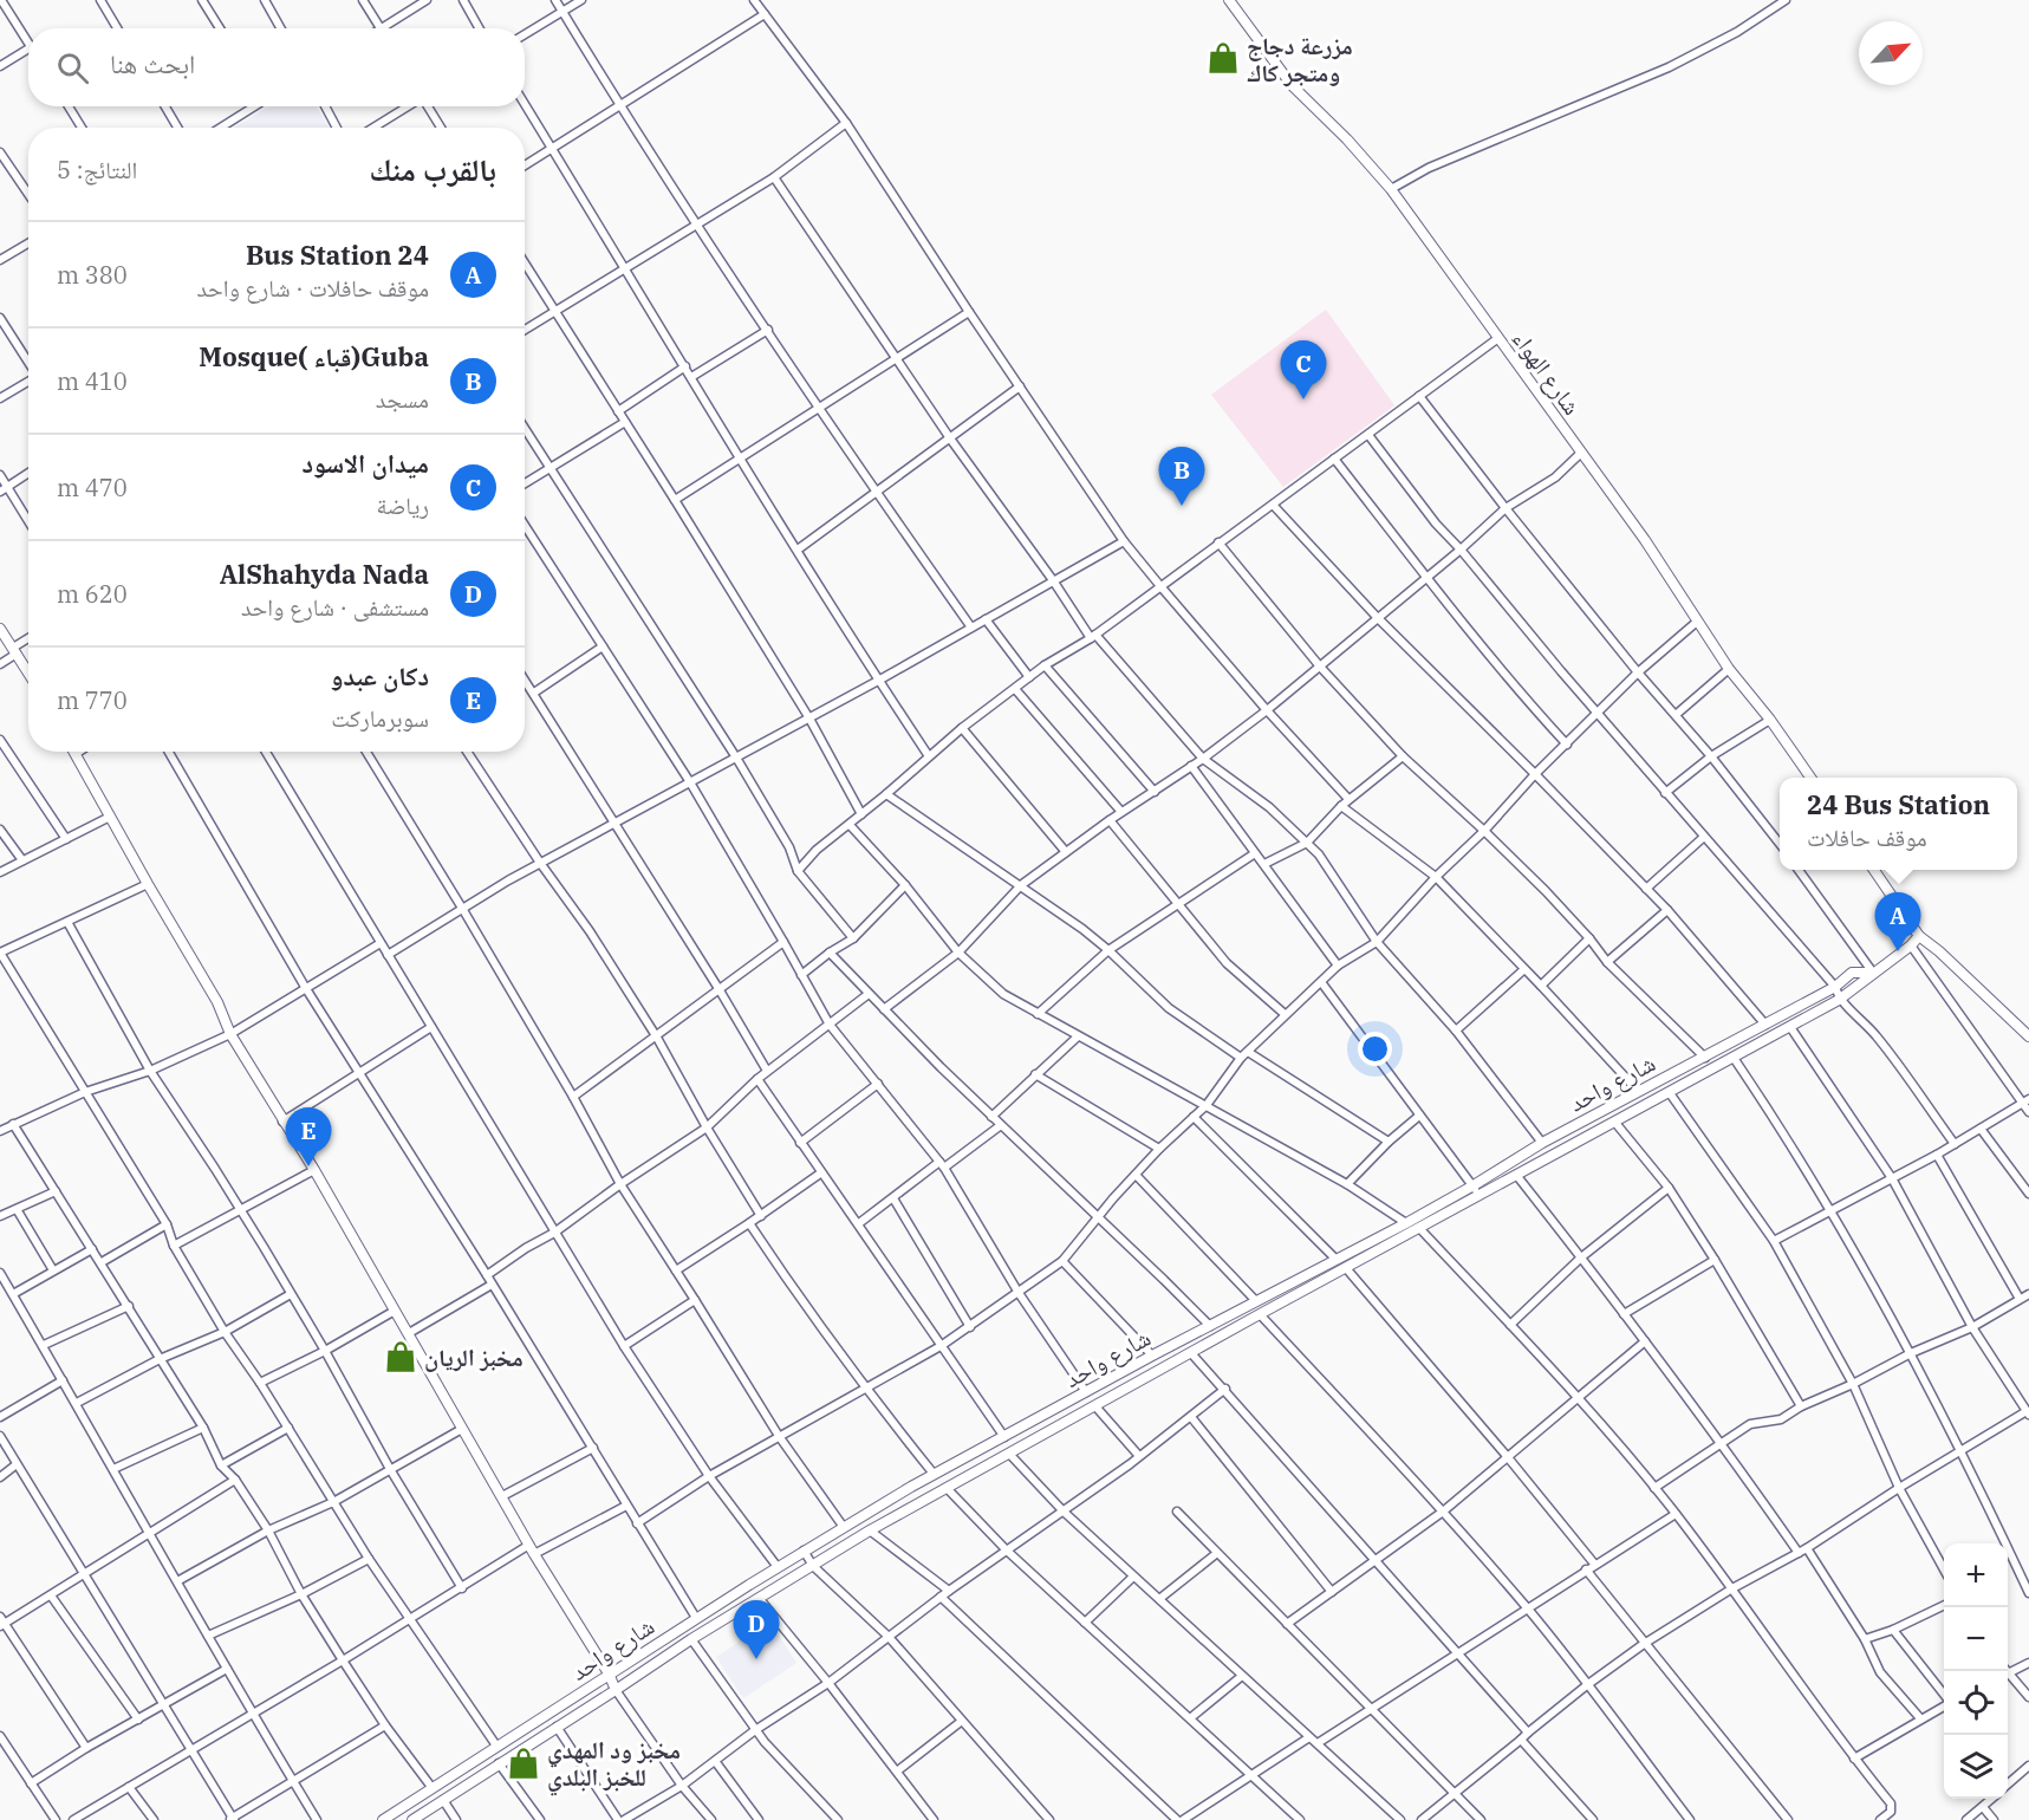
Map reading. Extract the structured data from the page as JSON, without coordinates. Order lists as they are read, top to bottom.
{
  "streets": {
    "street": ["شارع الهواء", "شارع واحد"]
  },
  "places": {
    "shop": ["مزرعة دجاج ومتجر كاك", "مخبز الريان", "مخبز ود المهدي للخبز البلدي"]
  },
  "north": "top right",
  "page": {
    "search": "ابحث هنا",
    "heading": ["بالقرب منك", "النتائج: 5"],
    "list": [
      {
        "mark": "A",
        "name": "24 Bus Station",
        "note": "موقف حافلات · شارع واحد",
        "value": "380 m"
      },
      {
        "mark": "B",
        "name": "Guba(قباء )Mosque",
        "note": "مسجد",
        "value": "410 m"
      },
      {
        "mark": "C",
        "name": "ميدان الاسود",
        "note": "رياضة",
        "value": "470 m"
      },
      {
        "mark": "D",
        "name": "AlShahyda Nada",
        "note": "مستشفى · شارع واحد",
        "value": "620 m"
      },
      {
        "mark": "E",
        "name": "دكان عبدو",
        "note": "سوبرماركت",
        "value": "770 m"
      }
    ],
    "pins": [
      "C",
      "B",
      "A",
      "E",
      "D"
    ],
    "popup": ["24 Bus Station", "موقف حافلات"],
    "map_buttons": ["+", "−"]
  }
}
